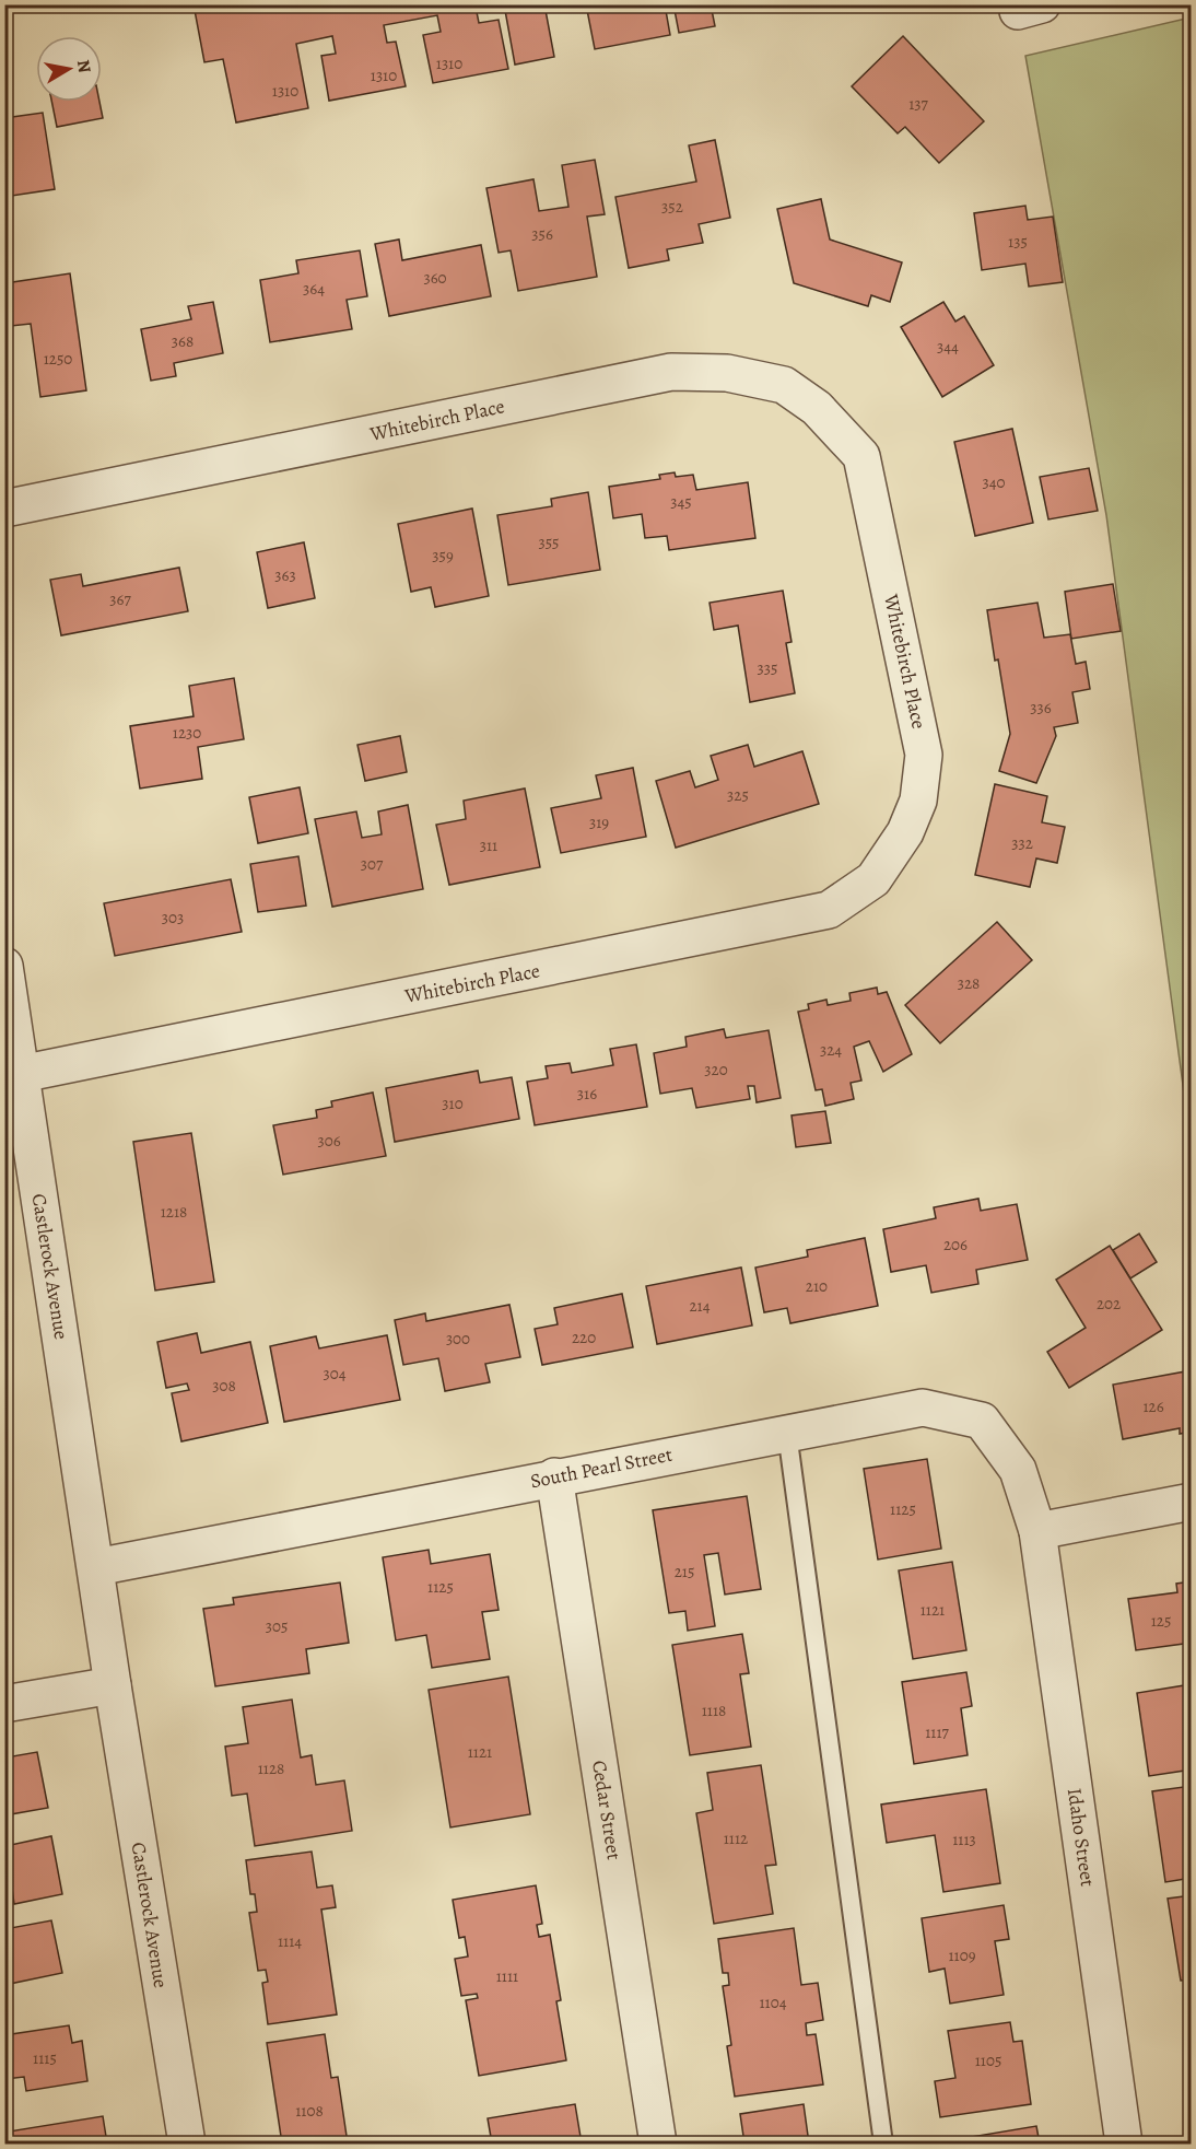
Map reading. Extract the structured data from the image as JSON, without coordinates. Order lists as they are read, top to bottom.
{
  "streets": {
    "street": [
      "Whitebirch Place",
      "Castlerock Avenue",
      "South Pearl Street",
      "Cedar Street",
      "Idaho Street"
    ]
  },
  "crossings": [
    ["Whitebirch Place", "Castlerock Avenue"],
    ["Castlerock Avenue", "South Pearl Street"],
    ["South Pearl Street", "Cedar Street"],
    ["South Pearl Street", "Idaho Street"]
  ],
  "house_numbers": [
    "1310",
    "1310",
    "1310",
    "137",
    "352",
    "356",
    "135",
    "360",
    "364",
    "368",
    "344",
    "1250",
    "340",
    "345",
    "355",
    "359",
    "363",
    "367",
    "335",
    "336",
    "1230",
    "325",
    "319",
    "332",
    "311",
    "307",
    "303",
    "328",
    "324",
    "320",
    "316",
    "310",
    "306",
    "1218",
    "206",
    "210",
    "202",
    "214",
    "220",
    "300",
    "304",
    "308",
    "126",
    "1125",
    "215",
    "1125",
    "1121",
    "125",
    "305",
    "1118",
    "1117",
    "1121",
    "1128",
    "1112",
    "1113",
    "1114",
    "1109",
    "1111",
    "1104",
    "1115",
    "1105",
    "1108"
  ],
  "north": "right"
}
